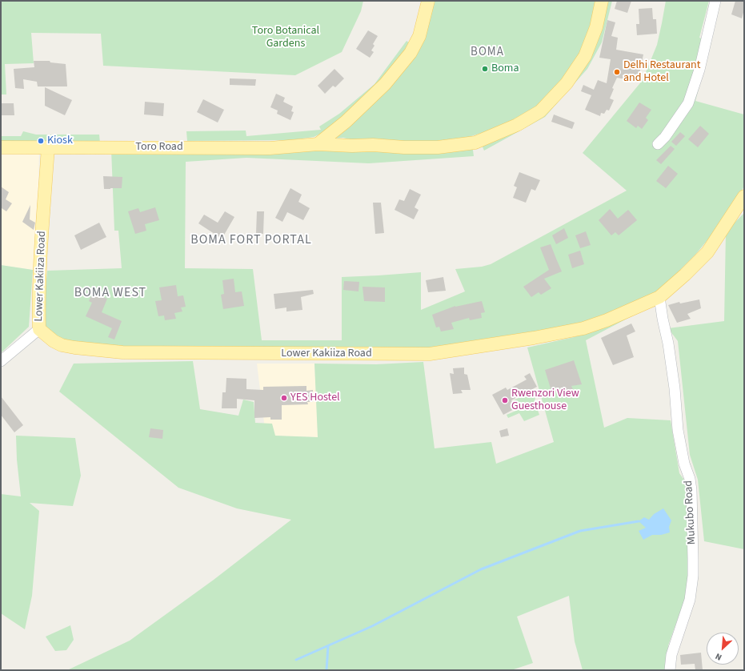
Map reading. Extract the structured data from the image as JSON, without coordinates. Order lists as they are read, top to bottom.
{
  "streets": {
    "main road": ["Toro Road", "Lower Kakiiza Road"],
    "street": ["Mukubo Road"]
  },
  "crossings": [
    ["Toro Road", "Lower Kakiiza Road"],
    ["Lower Kakiiza Road", "Mukubo Road"]
  ],
  "districts": ["BOMA", "BOMA FORT PORTAL", "BOMA WEST"],
  "parks": ["Toro Botanical Gardens"],
  "places": [
    "Boma",
    "Delhi Restaurant and Hotel",
    "Kiosk",
    "YES Hostel",
    "Rwenzori View Guesthouse"
  ],
  "north": "bottom left"
}
